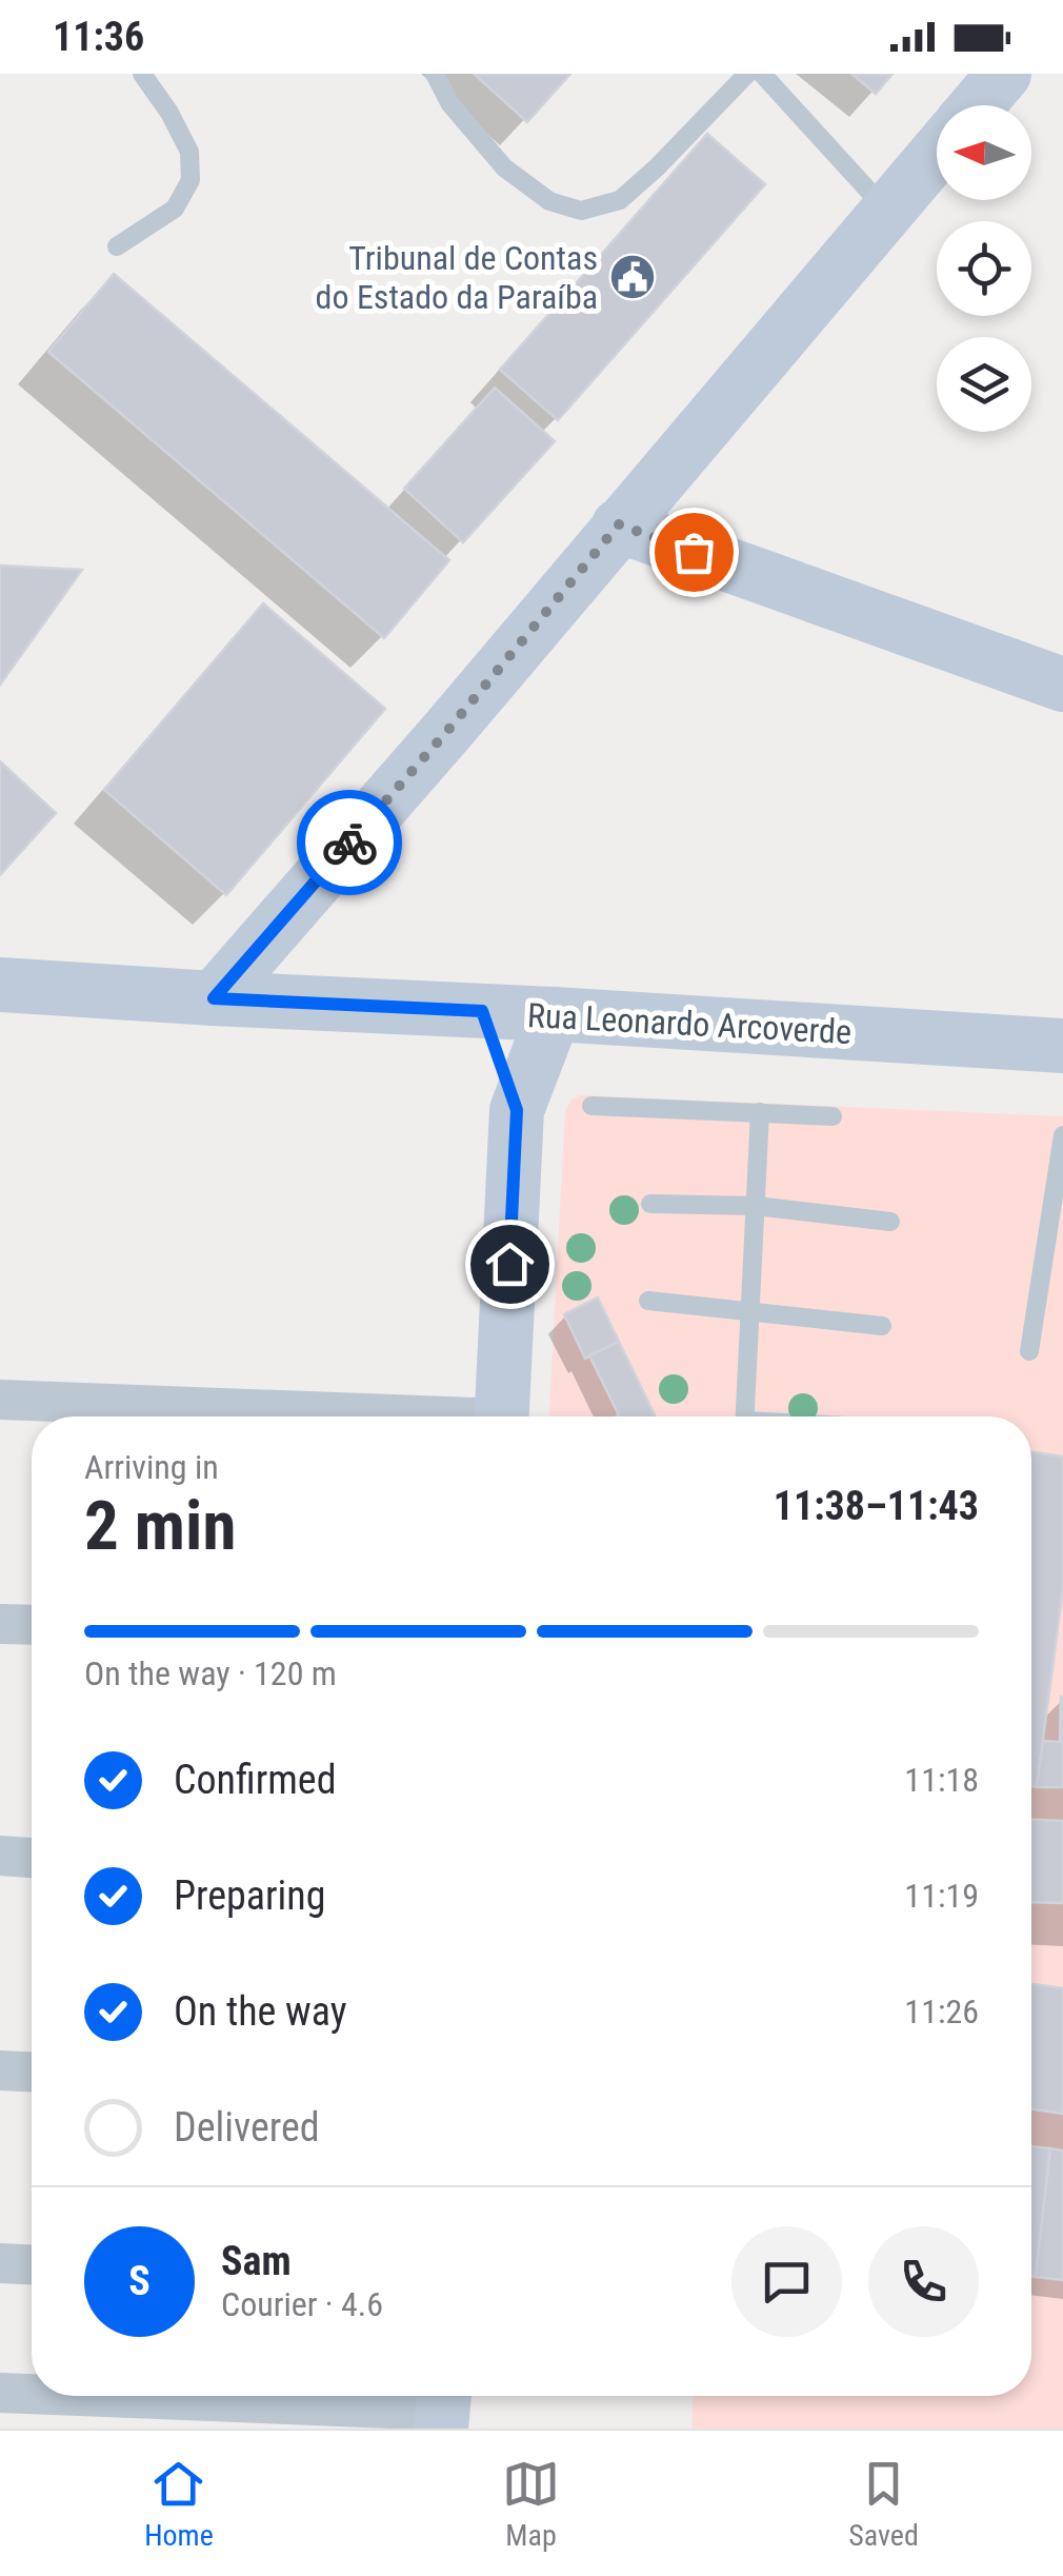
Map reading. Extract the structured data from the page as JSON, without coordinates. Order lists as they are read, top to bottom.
{
  "streets": {
    "street": ["Rua Leonardo Arcoverde"]
  },
  "places": {
    "public building": ["Tribunal de Contas do Estado da Paraíba"]
  },
  "north": "left",
  "page": {
    "status": "11:36",
    "heading": ["2 min", "Arriving in", "11:38–11:43"],
    "panel": ["Sam", "Courier · 4.6"],
    "bar": "On the way · 120 m",
    "list": [
      ["Confirmed", "11:18"],
      ["Preparing", "11:19"],
      ["On the way", "11:26"],
      "Delivered"
    ],
    "round": "S",
    "tabs": ["Home", "Map", "Saved"]
  }
}
